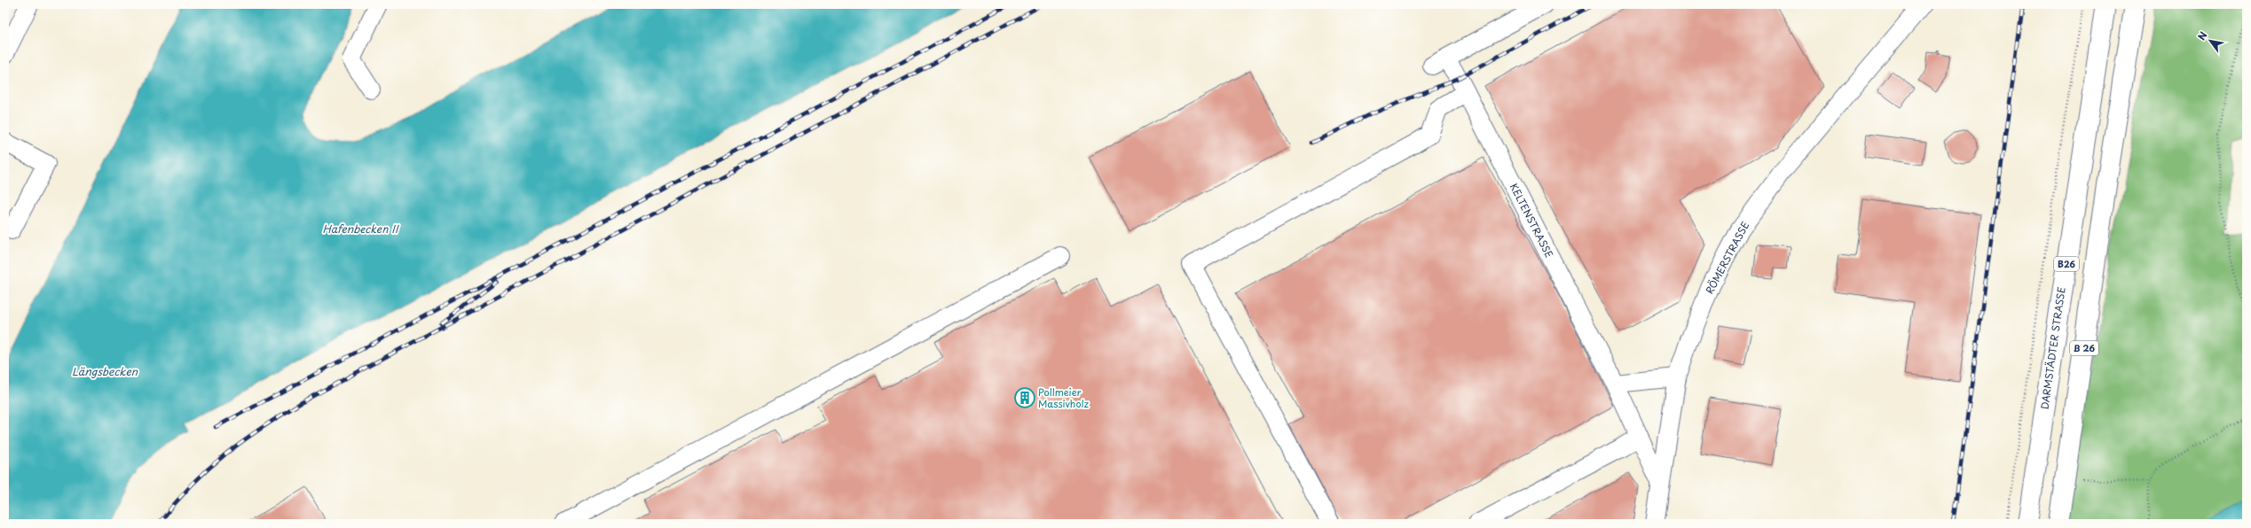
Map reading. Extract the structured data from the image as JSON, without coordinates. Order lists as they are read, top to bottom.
{
  "streets": {
    "main road": ["B26", "DARMSTÄDTER STRASSE", "B 26"],
    "street": ["KELTENSTRASSE", "RÖMERSTRASSE"]
  },
  "crossings": [
    ["KELTENSTRASSE", "RÖMERSTRASSE"]
  ],
  "water": ["Hafenbecken II", "Längsbecken"],
  "places": {
    "building": ["Pollmeier Massivholz"]
  },
  "north": "top left"
}
